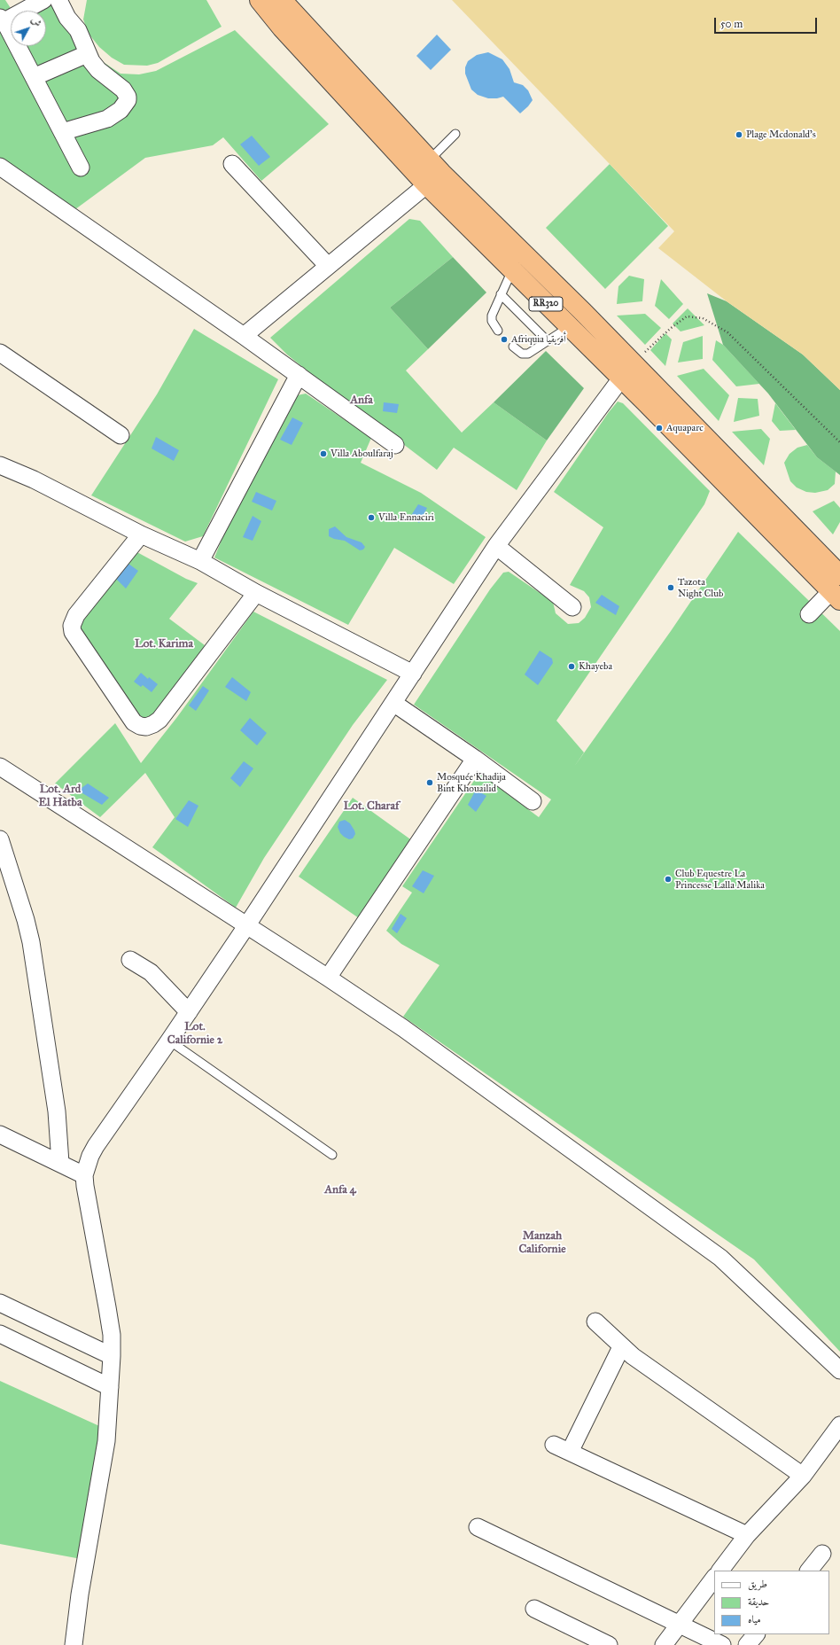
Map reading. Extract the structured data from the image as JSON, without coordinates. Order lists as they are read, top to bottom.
{
  "streets": {
    "highway": ["RR320"]
  },
  "districts": [
    "Anfa",
    "Lot. Karima",
    "Lot. Ard El Hatba",
    "Lot. Charaf",
    "Lot. Californie 2",
    "Anfa 4",
    "Manzah Californie"
  ],
  "places": [
    "Plage Mcdonald's",
    "Afriquia أفريقيا",
    "Aquaparc",
    "Villa Aboulfaraj",
    "Villa Ennaciri",
    "Tazota Night Club",
    "Khayeba",
    "Mosquée Khadija Bint Khouailid",
    "Club Equestre La Princesse Lalla Malika"
  ],
  "legend": ["طريق", "حديقة", "مياه"],
  "scale_bar": "50 m",
  "north": "top right"
}
